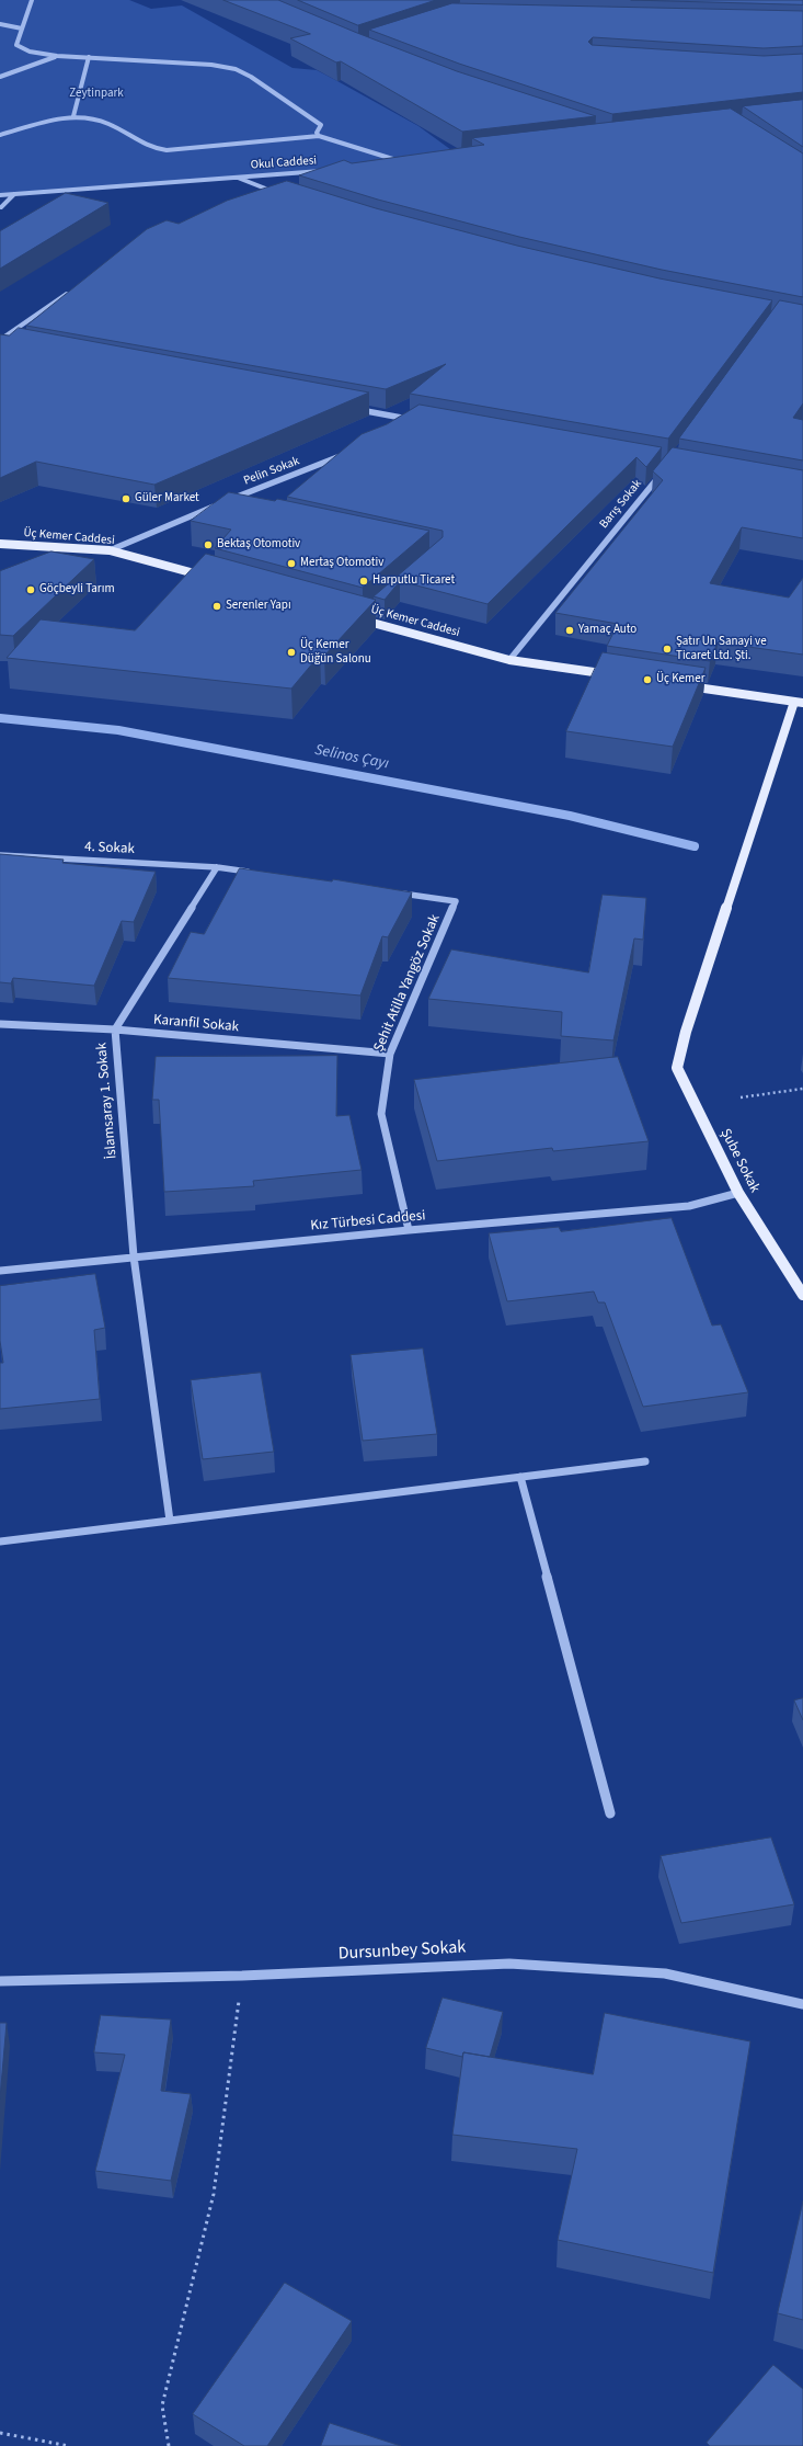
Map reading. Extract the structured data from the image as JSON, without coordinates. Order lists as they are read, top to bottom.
{
  "streets": {
    "main road": ["Üç Kemer Caddesi", "Şube Sokak"],
    "street": [
      "Okul Caddesi",
      "Pelin Sokak",
      "Barış Sokak",
      "4. Sokak",
      "Şehit Atilla Yangöz Sokak",
      "Karanfil Sokak",
      "İslamsaray 1. Sokak",
      "Kız Türbesi Caddesi",
      "Dursunbey Sokak"
    ]
  },
  "crossings": [
    ["Barış Sokak", "Üç Kemer Caddesi"],
    ["4. Sokak", "İslamsaray 1. Sokak"],
    ["Şehit Atilla Yangöz Sokak", "Karanfil Sokak"],
    ["Şehit Atilla Yangöz Sokak", "Kız Türbesi Caddesi"],
    ["Karanfil Sokak", "İslamsaray 1. Sokak"],
    ["İslamsaray 1. Sokak", "Kız Türbesi Caddesi"],
    ["Şube Sokak", "Kız Türbesi Caddesi"]
  ],
  "water": ["Selinos Çayı"],
  "parks": ["Zeytinpark"],
  "places": [
    "Güler Market",
    "Bektaş Otomotiv",
    "Mertaş Otomotiv",
    "Harputlu Ticaret",
    "Göçbeyli Tarım",
    "Serenler Yapı",
    "Yamaç Auto",
    "Şatır Un Sanayi ve Ticaret Ltd. Şti.",
    "Üç Kemer Düğün Salonu",
    "Üç Kemer"
  ]
}
